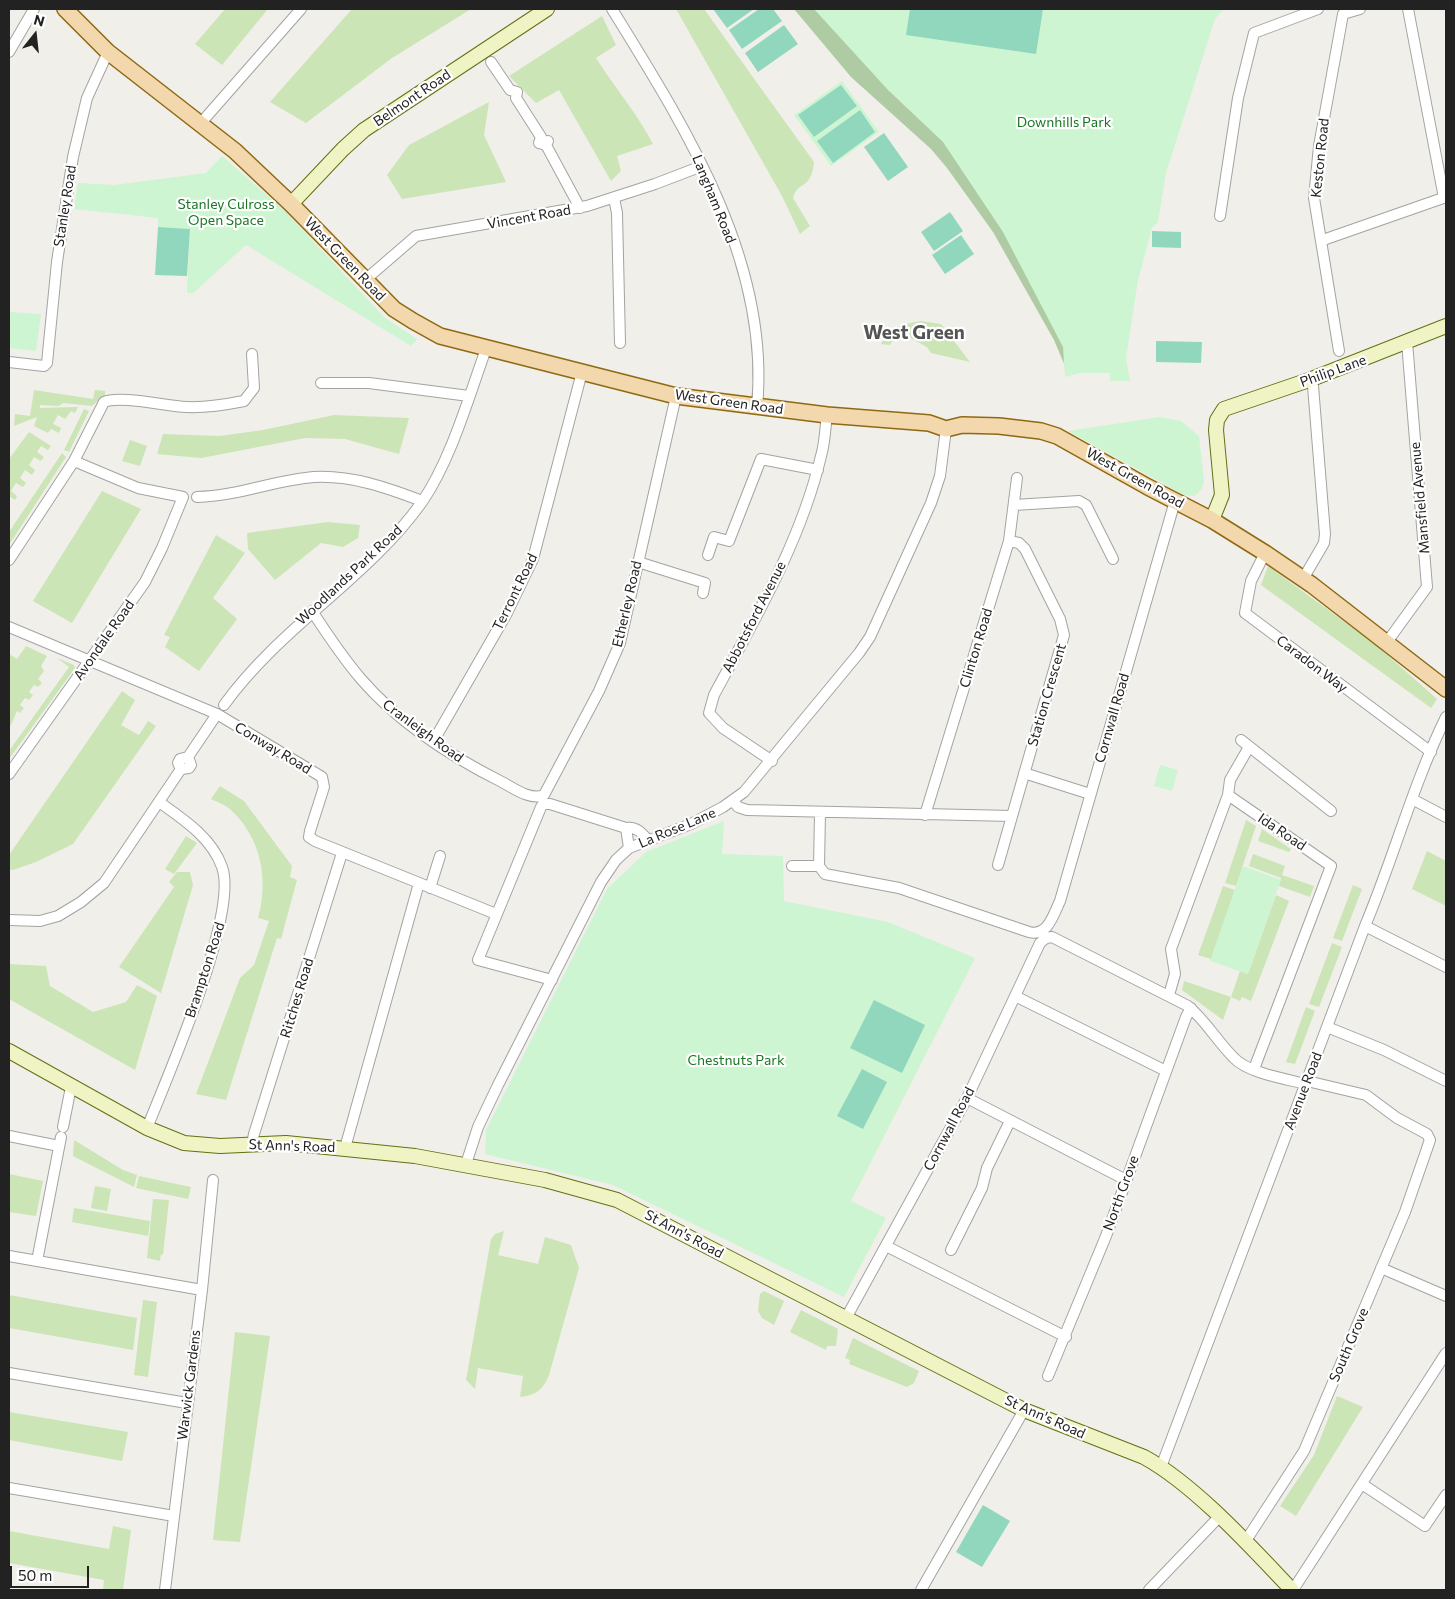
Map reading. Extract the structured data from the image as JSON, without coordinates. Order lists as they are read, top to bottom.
{
  "streets": {
    "main road": [
      "Belmont Road",
      "West Green Road",
      "Philip Lane",
      "St Ann's Road"
    ],
    "street": [
      "Keston Road",
      "Langham Road",
      "Stanley Road",
      "Vincent Road",
      "Mansfield Avenue",
      "Woodlands Park Road",
      "Terront Road",
      "Etherley Road",
      "Abbotsford Avenue",
      "Avondale Road",
      "Clinton Road",
      "Caradon Way",
      "Station Crescent",
      "Cornwall Road",
      "Cranleigh Road",
      "Conway Road",
      "La Rose Lane",
      "Ida Road",
      "Brampton Road",
      "Ritches Road",
      "Avenue Road",
      "North Grove",
      "South Grove",
      "Warwick Gardens"
    ]
  },
  "crossings": [
    ["Belmont Road", "West Green Road"],
    ["Langham Road", "Vincent Road"],
    ["Langham Road", "West Green Road"],
    ["Stanley Road", "West Green Road"],
    ["Vincent Road", "West Green Road"],
    ["West Green Road", "Philip Lane"],
    ["West Green Road", "Mansfield Avenue"],
    ["West Green Road", "Woodlands Park Road"],
    ["West Green Road", "Terront Road"],
    ["West Green Road", "Etherley Road"],
    ["West Green Road", "Abbotsford Avenue"],
    ["West Green Road", "Caradon Way"],
    ["West Green Road", "Cornwall Road"],
    ["West Green Road", "La Rose Lane"],
    ["Philip Lane", "Mansfield Avenue"],
    ["Woodlands Park Road", "Cranleigh Road"],
    ["Terront Road", "Cranleigh Road"],
    ["Etherley Road", "Cranleigh Road"],
    ["Etherley Road", "Conway Road"],
    ["Etherley Road", "La Rose Lane"],
    ["Abbotsford Avenue", "La Rose Lane"],
    ["Avondale Road", "Conway Road"],
    ["Clinton Road", "Station Crescent"],
    ["Caradon Way", "Avenue Road"],
    ["Cornwall Road", "St Ann's Road"],
    ["Cranleigh Road", "La Rose Lane"],
    ["Conway Road", "Ritches Road"],
    ["La Rose Lane", "St Ann's Road"],
    ["Brampton Road", "St Ann's Road"],
    ["Ritches Road", "St Ann's Road"],
    ["Avenue Road", "St Ann's Road"],
    ["Avenue Road", "South Grove"],
    ["St Ann's Road", "South Grove"]
  ],
  "districts": ["West Green"],
  "parks": ["Downhills Park", "Stanley Culross Open Space", "Chestnuts Park"],
  "scale_bar": "50 m",
  "north": "top"
}
